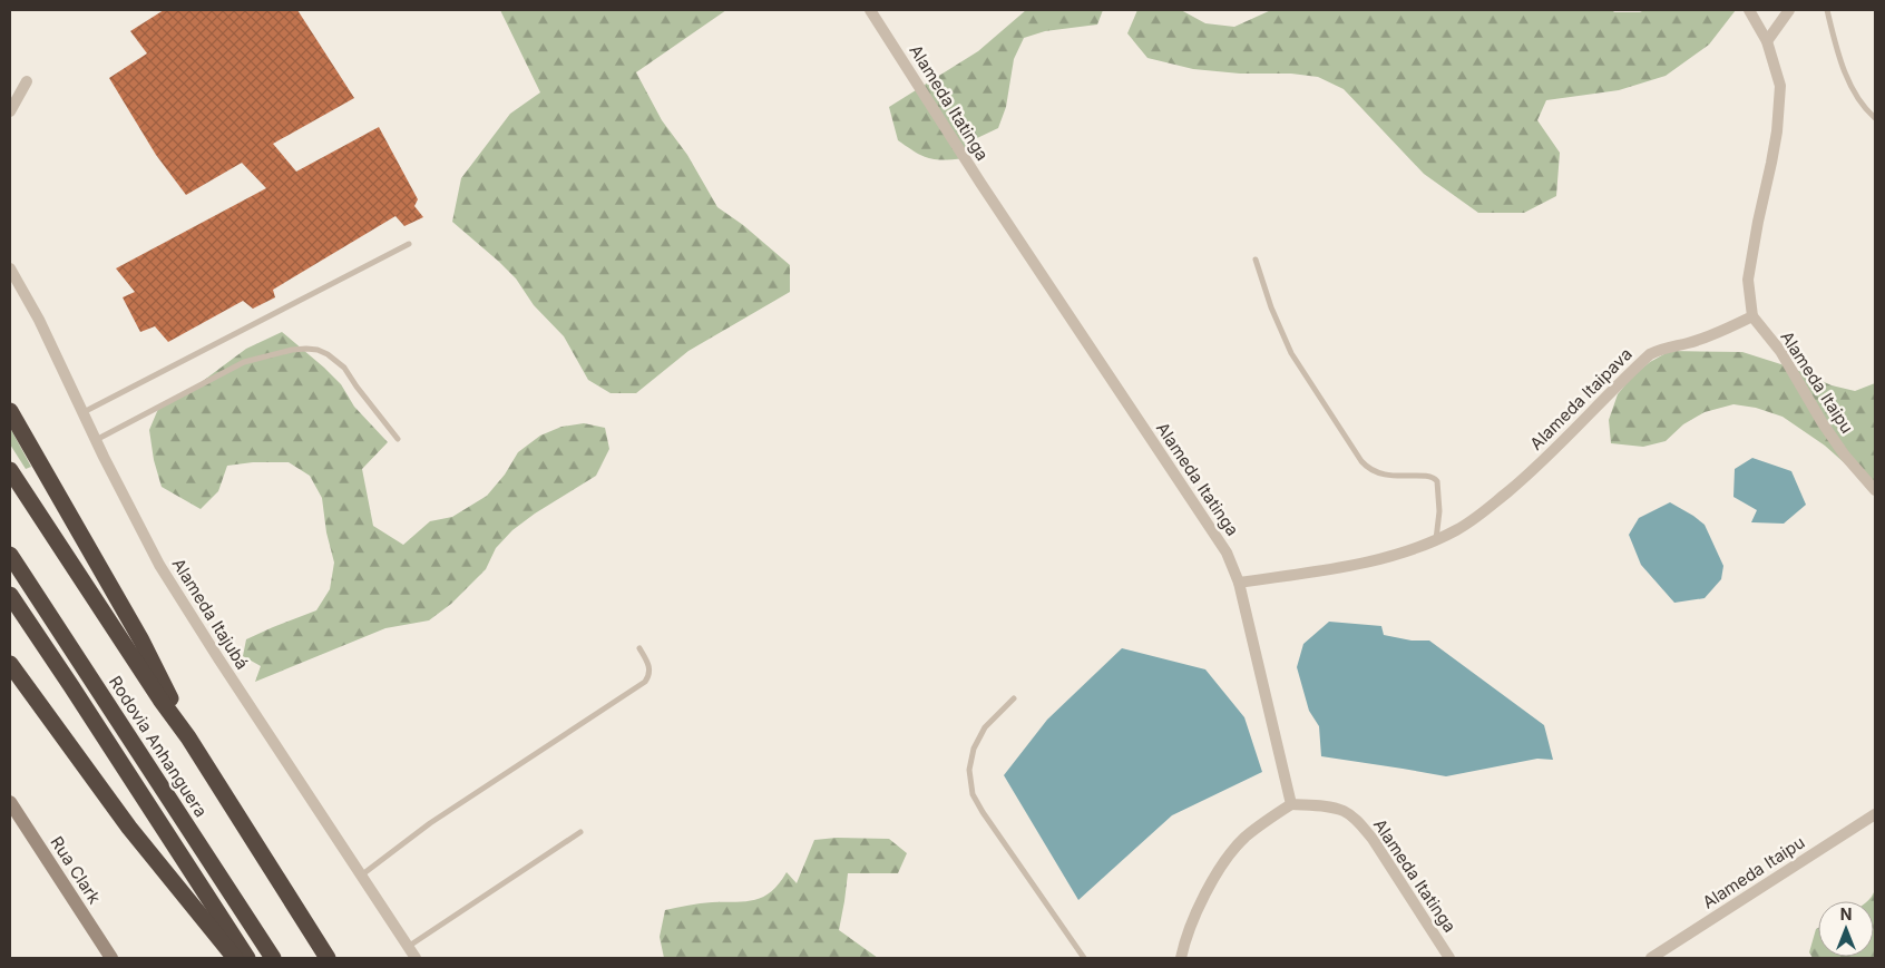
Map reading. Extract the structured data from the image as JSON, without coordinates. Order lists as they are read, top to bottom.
{
  "streets": {
    "highway": ["Rodovia Anhanguera"],
    "street": [
      "Alameda Itatinga",
      "Alameda Itaipu",
      "Alameda Itaipava",
      "Alameda Itajubá",
      "Rua Clark"
    ]
  },
  "crossings": [
    ["Alameda Itatinga", "Alameda Itaipava"],
    ["Alameda Itaipu", "Alameda Itaipava"]
  ],
  "north": "top"
}
